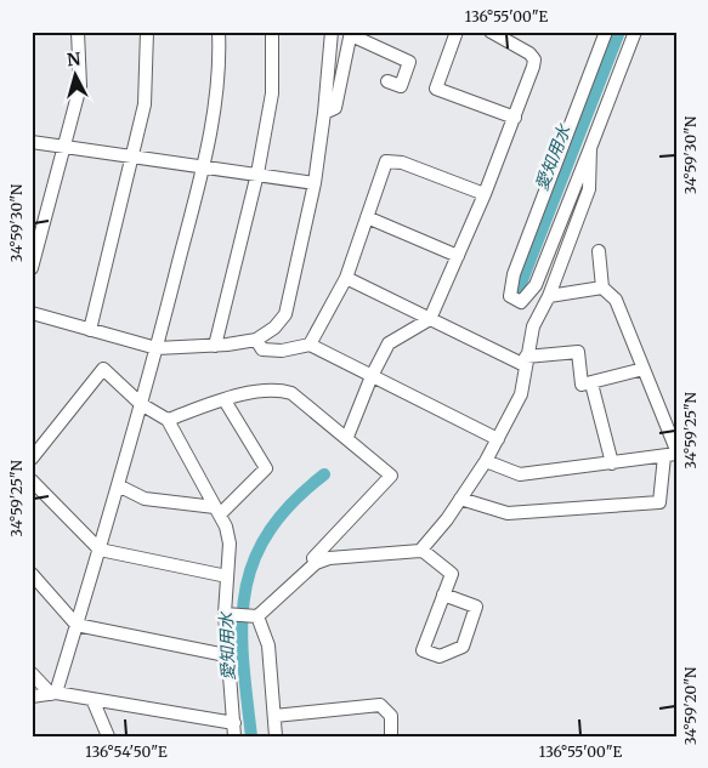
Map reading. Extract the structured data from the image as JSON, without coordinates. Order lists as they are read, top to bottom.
{
  "water": ["愛知用水"],
  "north": "top",
  "coordinates": [
    "136°55'00\"E",
    "34°59'30\"N",
    "34°59'25\"N",
    "34°59'20\"N",
    "136°54'50\"E"
  ]
}
